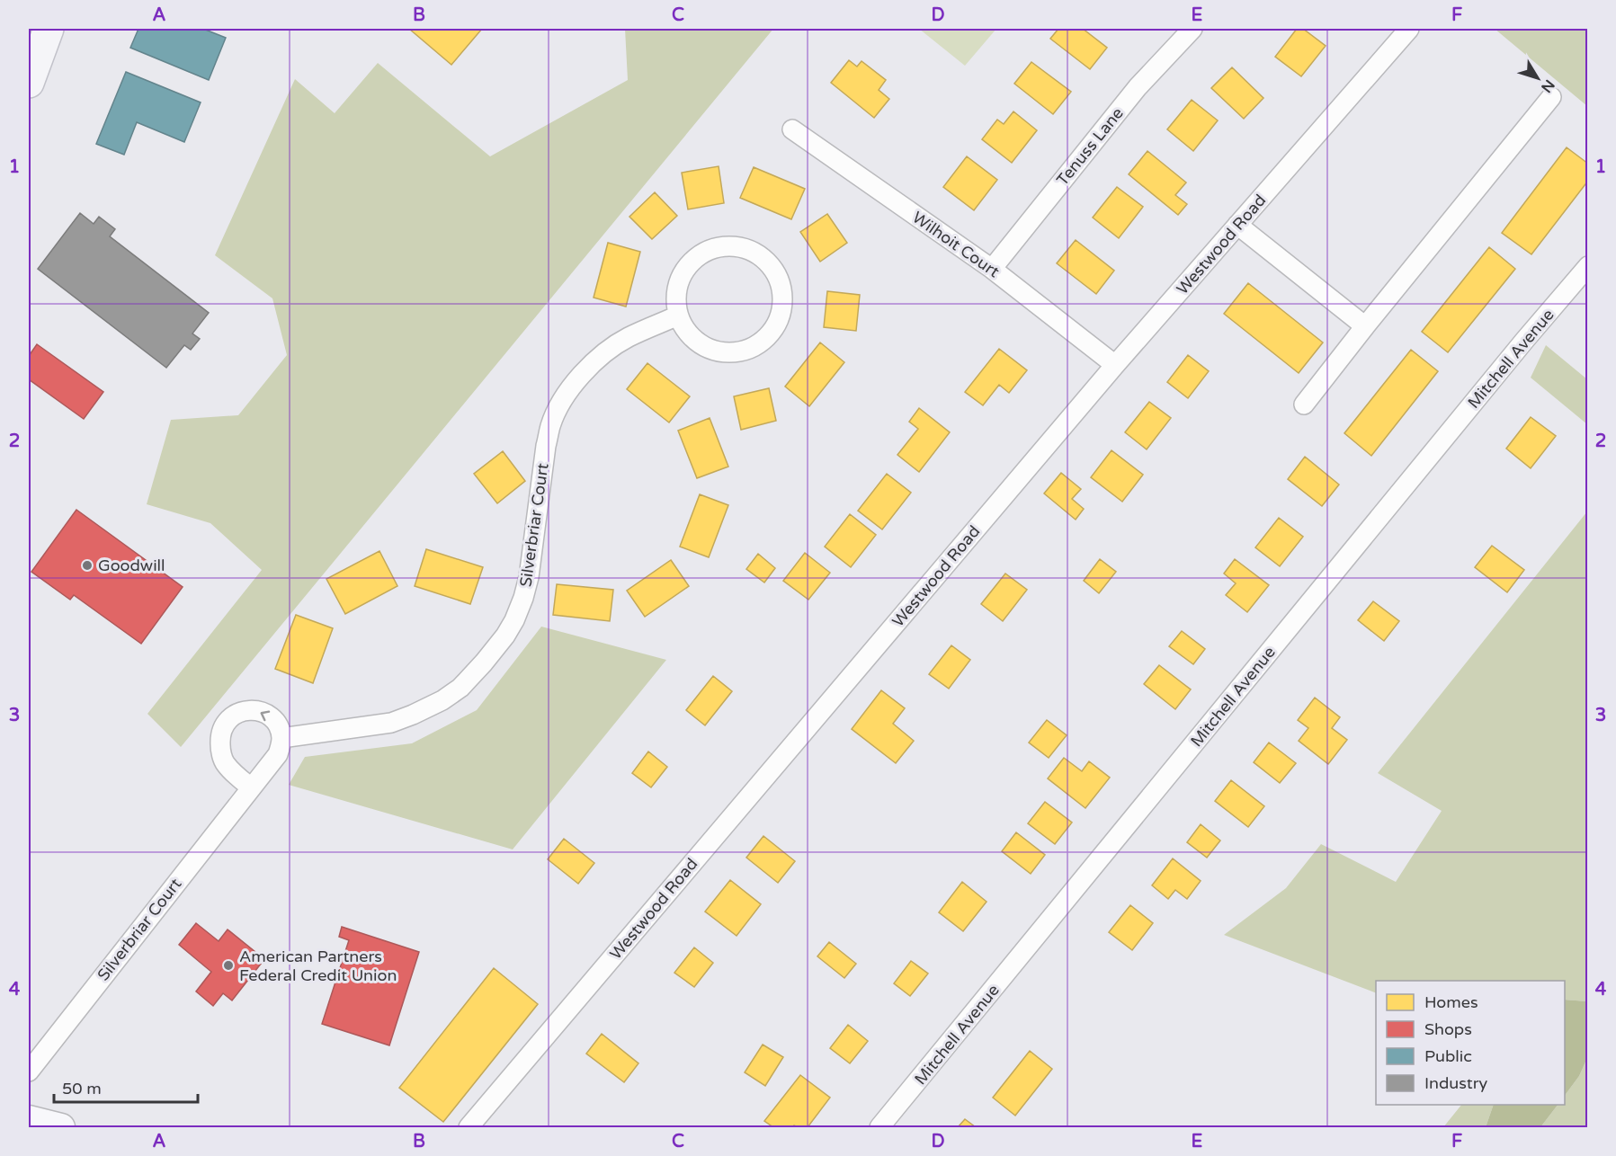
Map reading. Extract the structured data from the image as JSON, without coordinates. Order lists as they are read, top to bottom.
{
  "streets": {
    "street": [
      "Tenuss Lane",
      "Wilhoit Court",
      "Westwood Road",
      "Mitchell Avenue",
      "Silverbriar Court"
    ]
  },
  "crossings": [
    ["Tenuss Lane", "Wilhoit Court"],
    ["Wilhoit Court", "Westwood Road"]
  ],
  "places": ["Goodwill", "American Partners Federal Credit Union"],
  "legend": [
    "Homes",
    "Shops",
    "Public",
    "Industry"
  ],
  "scale_bar": "50 m",
  "north": "bottom right",
  "grid": {
    "columns": [
      "A",
      "B",
      "C",
      "D",
      "E",
      "F"
    ],
    "rows": [
      "1",
      "2",
      "3",
      "4"
    ]
  }
}
